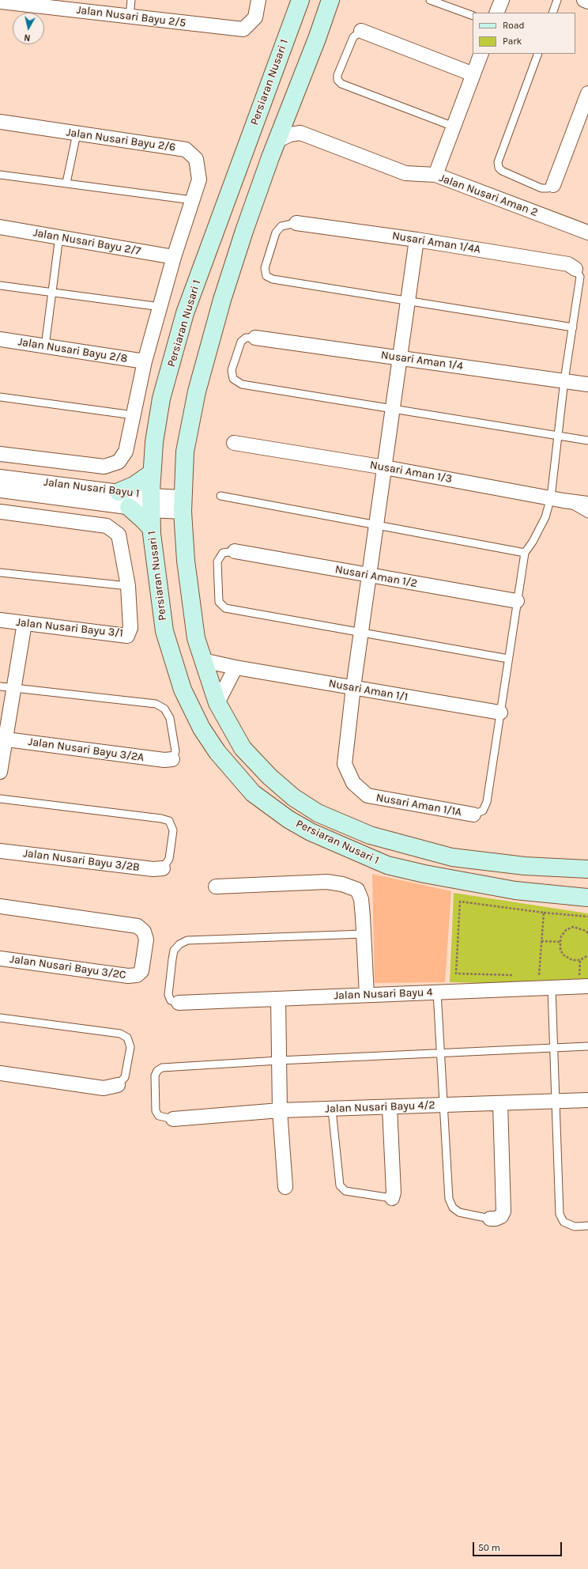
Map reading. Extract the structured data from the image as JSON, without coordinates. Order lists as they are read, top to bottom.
{
  "streets": {
    "main road": ["Persiaran Nusari 1"],
    "street": [
      "Jalan Nusari Bayu 2/5",
      "Jalan Nusari Bayu 2/6",
      "Jalan Nusari Aman 2",
      "Jalan Nusari Bayu 2/7",
      "Nusari Aman 1/4A",
      "Jalan Nusari Bayu 2/8",
      "Nusari Aman 1/4",
      "Nusari Aman 1/3",
      "Jalan Nusari Bayu 1",
      "Nusari Aman 1/2",
      "Jalan Nusari Bayu 3/1",
      "Nusari Aman 1/1",
      "Jalan Nusari Bayu 3/2A",
      "Nusari Aman 1/1A",
      "Jalan Nusari Bayu 3/2B",
      "Jalan Nusari Bayu 3/2C",
      "Jalan Nusari Bayu 4",
      "Jalan Nusari Bayu 4/2"
    ]
  },
  "crossings": [
    ["Persiaran Nusari 1", "Jalan Nusari Aman 2"],
    ["Persiaran Nusari 1", "Jalan Nusari Bayu 1"],
    ["Persiaran Nusari 1", "Nusari Aman 1/1"],
    ["Jalan Nusari Bayu 2/6", "Jalan Nusari Bayu 2/7"],
    ["Jalan Nusari Bayu 2/6", "Jalan Nusari Bayu 2/8"],
    ["Nusari Aman 1/4A", "Nusari Aman 1/1A"],
    ["Nusari Aman 1/4", "Nusari Aman 1/1A"],
    ["Nusari Aman 1/3", "Nusari Aman 1/1A"],
    ["Nusari Aman 1/2", "Nusari Aman 1/1A"],
    ["Nusari Aman 1/1", "Nusari Aman 1/1A"]
  ],
  "legend": ["Road", "Park"],
  "scale_bar": "50 m",
  "north": "bottom"
}
